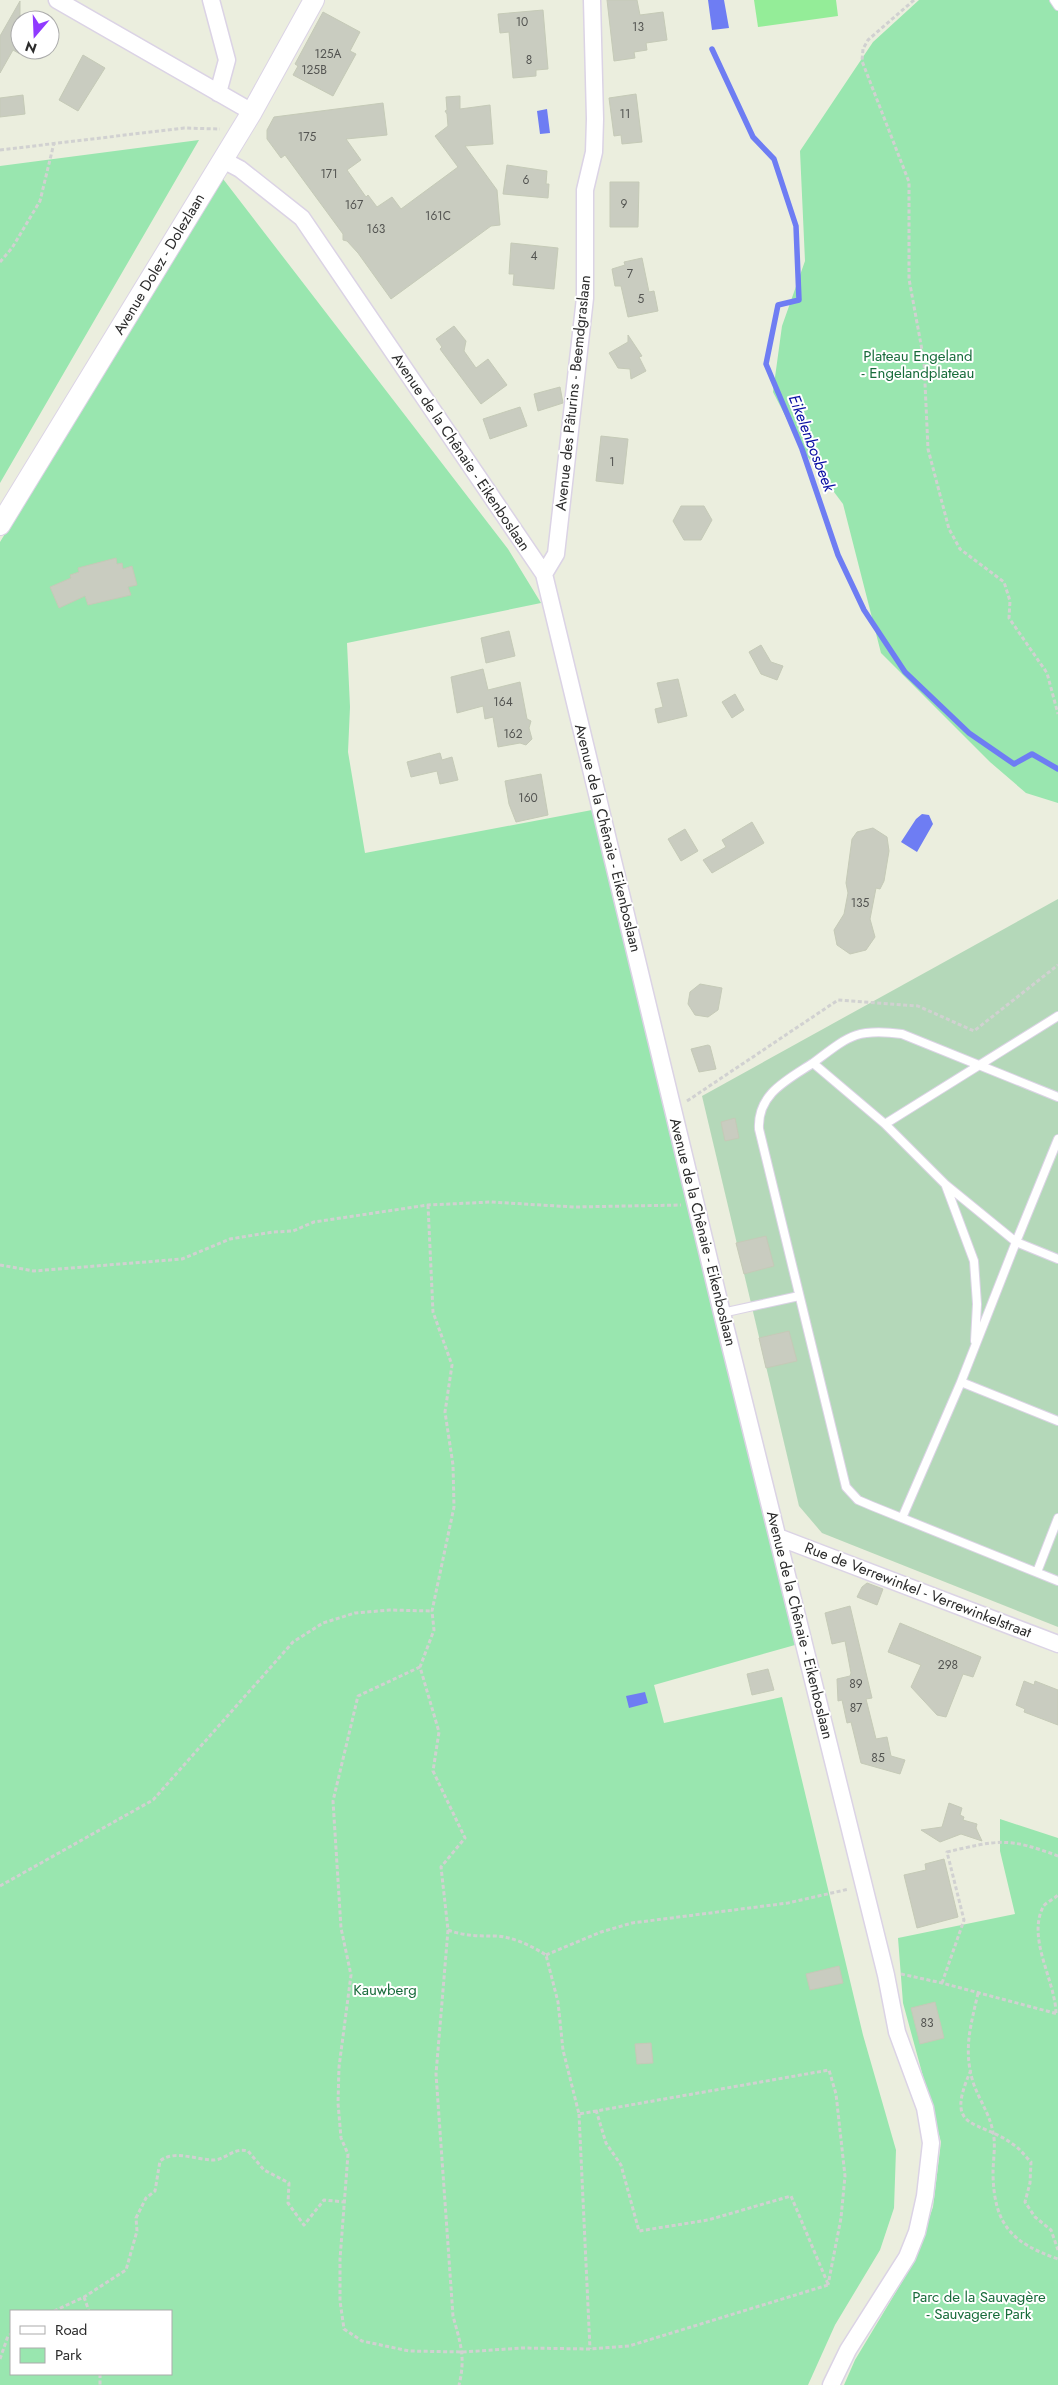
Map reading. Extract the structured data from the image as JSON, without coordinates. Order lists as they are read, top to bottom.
{
  "streets": {
    "street": [
      "Avenue Dolez - Dolezlaan",
      "Avenue des Pâturins - Beemdgraslaan",
      "Avenue de la Chênaie - Eikenboslaan",
      "Rue de Verrewinkel - Verrewinkelstraat"
    ]
  },
  "crossings": [
    ["Avenue Dolez - Dolezlaan", "Avenue de la Chênaie - Eikenboslaan"],
    ["Avenue des Pâturins - Beemdgraslaan", "Avenue de la Chênaie - Eikenboslaan"],
    ["Avenue de la Chênaie - Eikenboslaan", "Rue de Verrewinkel - Verrewinkelstraat"]
  ],
  "water": ["Eikelenbosbeek"],
  "parks": ["Plateau Engeland - Engelandplateau", "Kauwberg", "Parc de la Sauvagère - Sauvagere Park"],
  "house_numbers": [
    "10",
    "13",
    "125A",
    "8",
    "125B",
    "11",
    "175",
    "171",
    "6",
    "9",
    "167",
    "161C",
    "163",
    "4",
    "7",
    "5",
    "1",
    "164",
    "162",
    "160",
    "135",
    "298",
    "89",
    "87",
    "85",
    "83"
  ],
  "legend": ["Road", "Park"],
  "north": "bottom"
}
